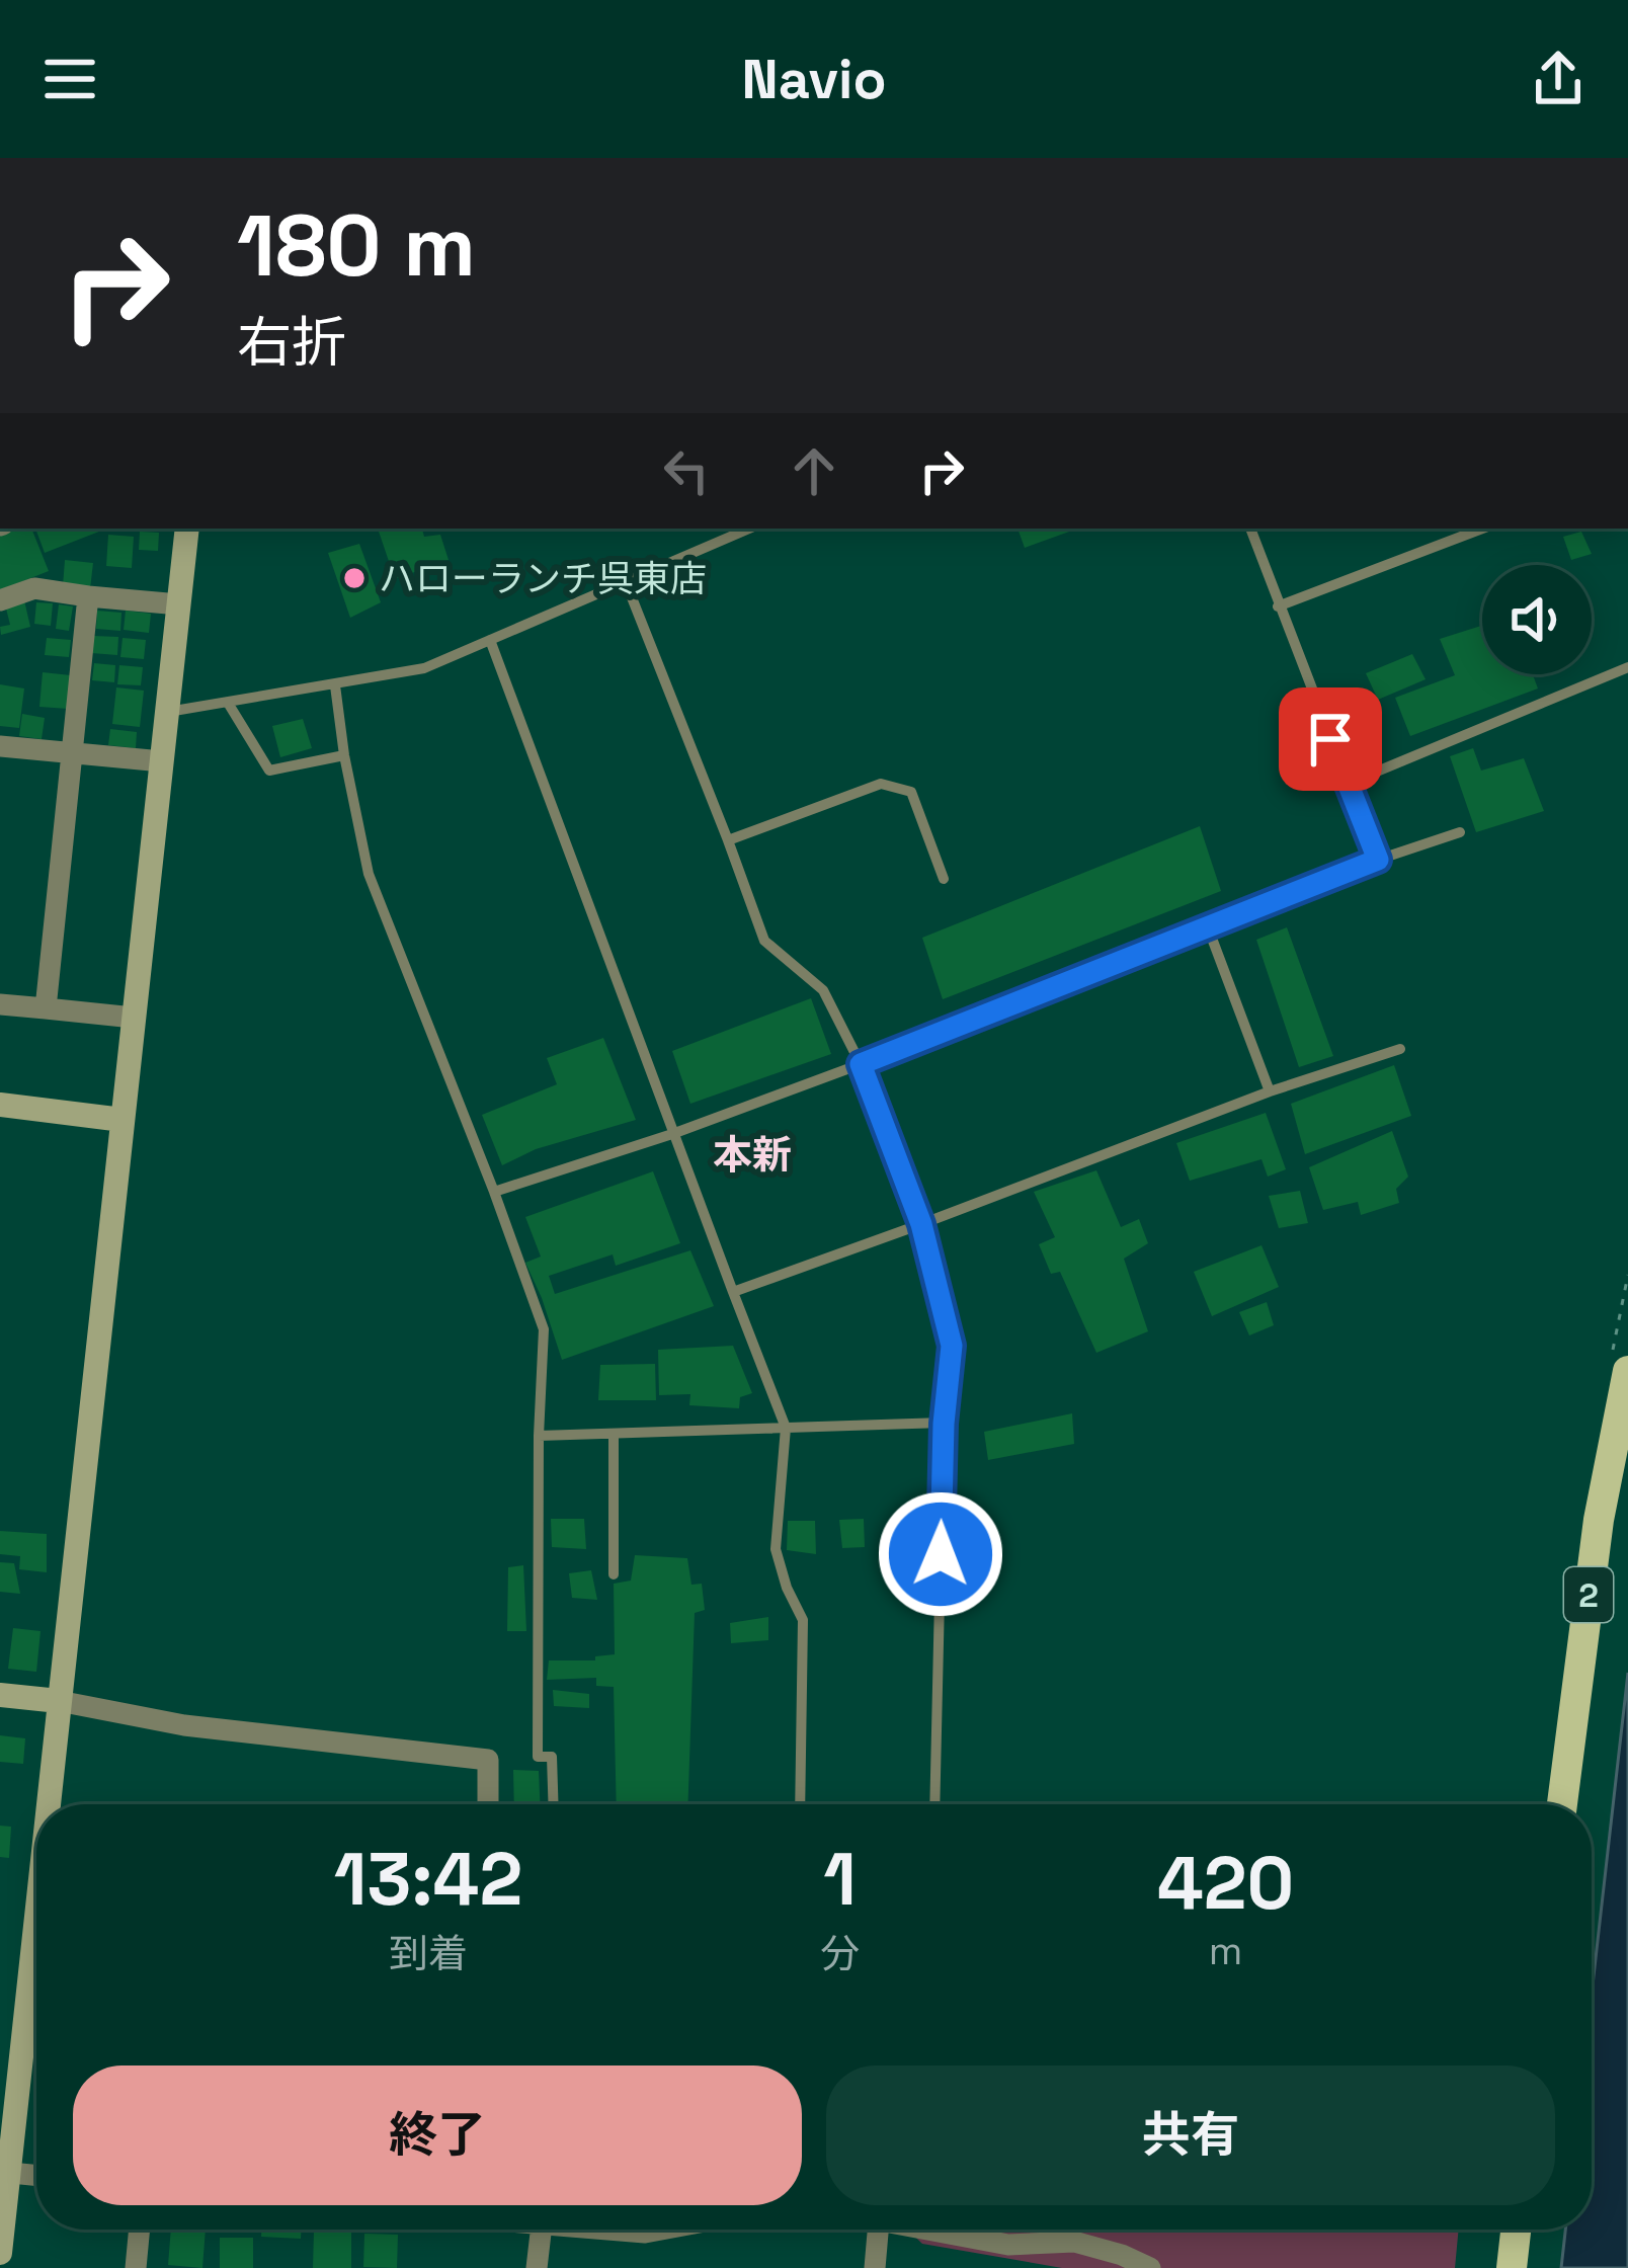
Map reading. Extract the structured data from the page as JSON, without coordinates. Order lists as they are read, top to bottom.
{
  "streets": {
    "main road": ["2"]
  },
  "districts": ["本新"],
  "places": ["ハローランチ呉東店"],
  "page": {
    "header": "Navio",
    "turn": ["180 m", "右折"],
    "eta": [
      "13:42",
      "到着",
      "1",
      "分",
      "420",
      "m"
    ],
    "buttons": ["終了", "共有"]
  }
}
